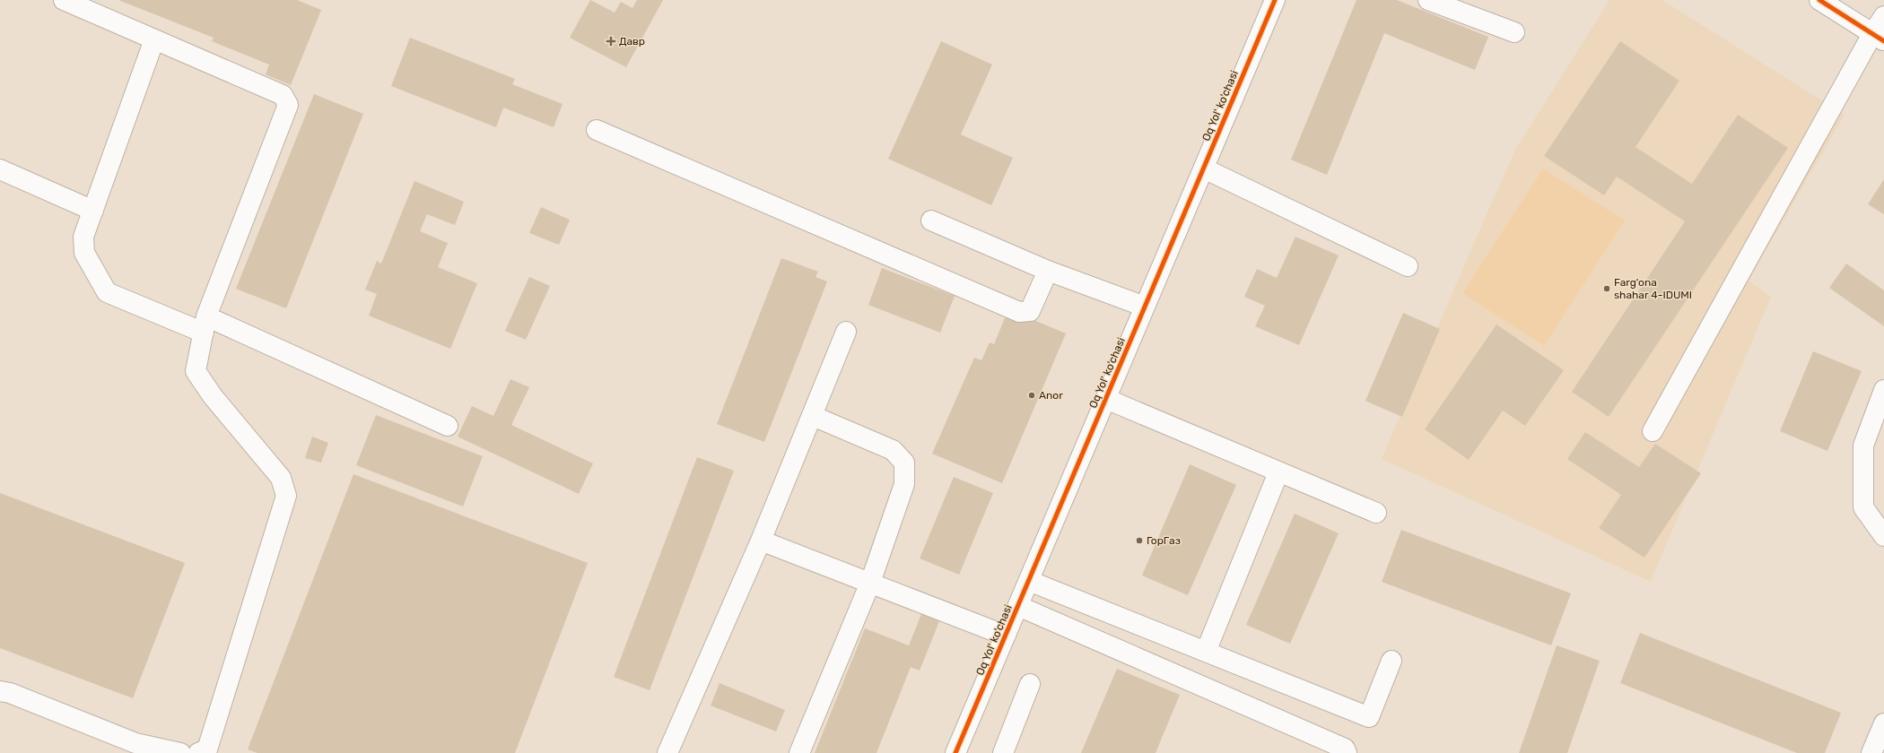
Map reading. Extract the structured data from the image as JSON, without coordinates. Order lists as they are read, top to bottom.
{
  "streets": {
    "street": ["Oq Yol' ko'chasi"]
  },
  "places": {
    "health": ["Давр"],
    "other": ["Farg'ona shahar 4-IDUMI", "Anor", "ГорГаз"]
  }
}
